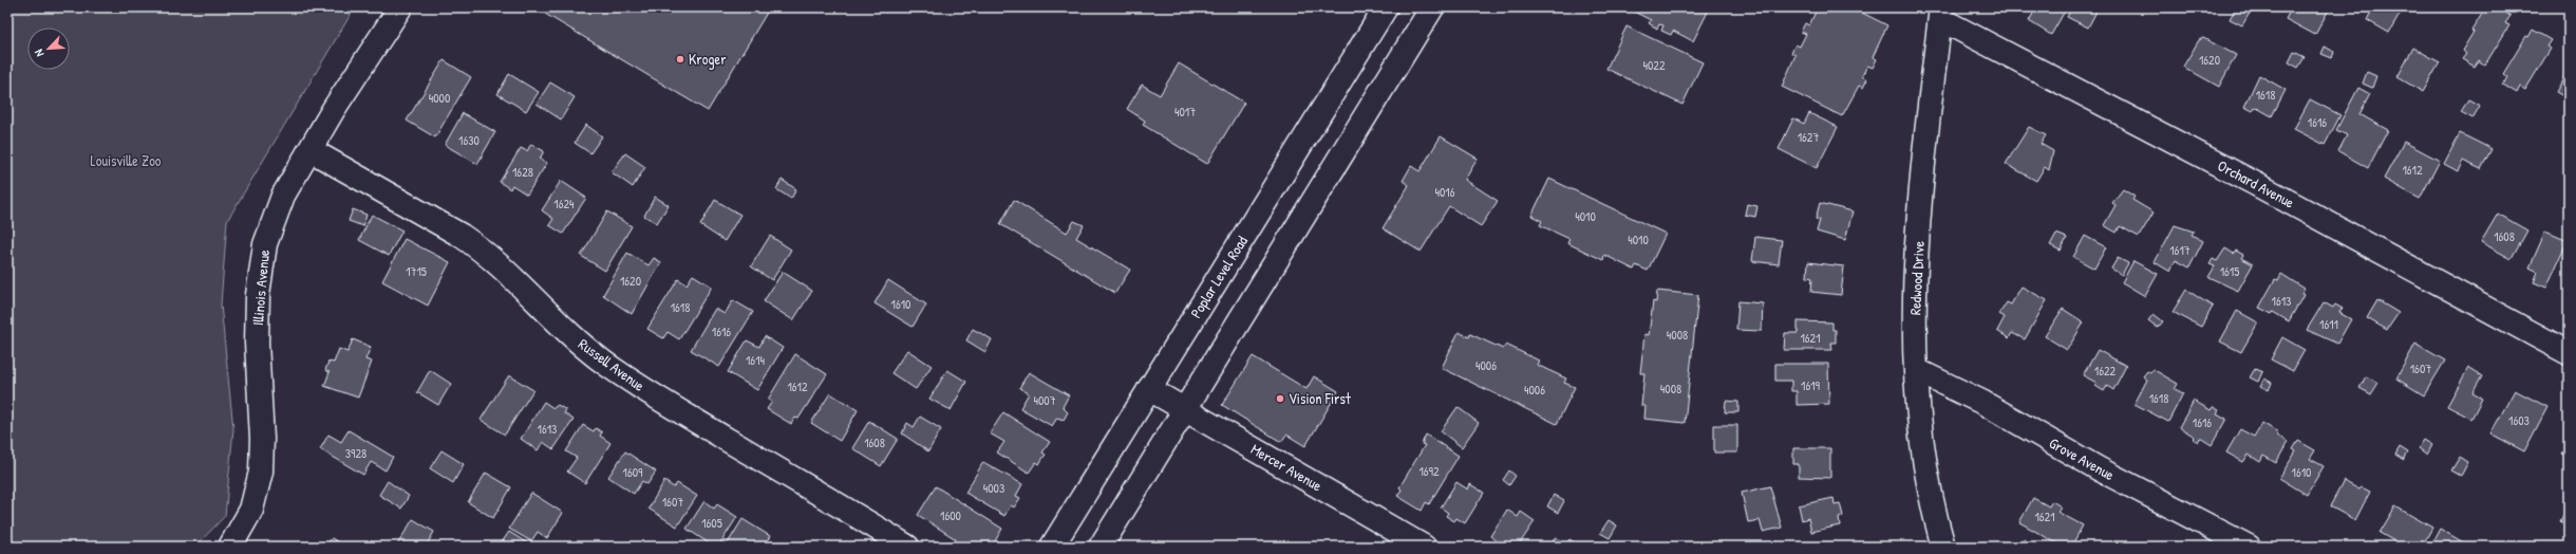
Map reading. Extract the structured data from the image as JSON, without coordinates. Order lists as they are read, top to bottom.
{
  "streets": {
    "street": [
      "Orchard Avenue",
      "Poplar Level Road",
      "Redwood Drive",
      "Illinois Avenue",
      "Russell Avenue",
      "Grove Avenue",
      "Mercer Avenue"
    ]
  },
  "crossings": [
    ["Orchard Avenue", "Redwood Drive"],
    ["Poplar Level Road", "Mercer Avenue"],
    ["Redwood Drive", "Grove Avenue"],
    ["Illinois Avenue", "Russell Avenue"]
  ],
  "parks": ["Louisville Zoo"],
  "places": ["Kroger", "Vision First"],
  "house_numbers": [
    "1620",
    "4022",
    "1618",
    "4000",
    "4017",
    "1616",
    "1627",
    "1630",
    "1612",
    "1628",
    "4016",
    "1624",
    "4010",
    "1608",
    "4010",
    "1617",
    "1715",
    "1615",
    "1620",
    "1613",
    "1610",
    "1618",
    "1611",
    "1616",
    "4008",
    "1621",
    "1614",
    "4006",
    "1607",
    "1622",
    "1619",
    "1612",
    "4008",
    "4006",
    "1618",
    "4007",
    "1603",
    "1616",
    "1613",
    "1608",
    "3928",
    "1692",
    "1609",
    "1610",
    "4003",
    "1607",
    "1600",
    "1621",
    "1605"
  ],
  "north": "bottom left"
}
